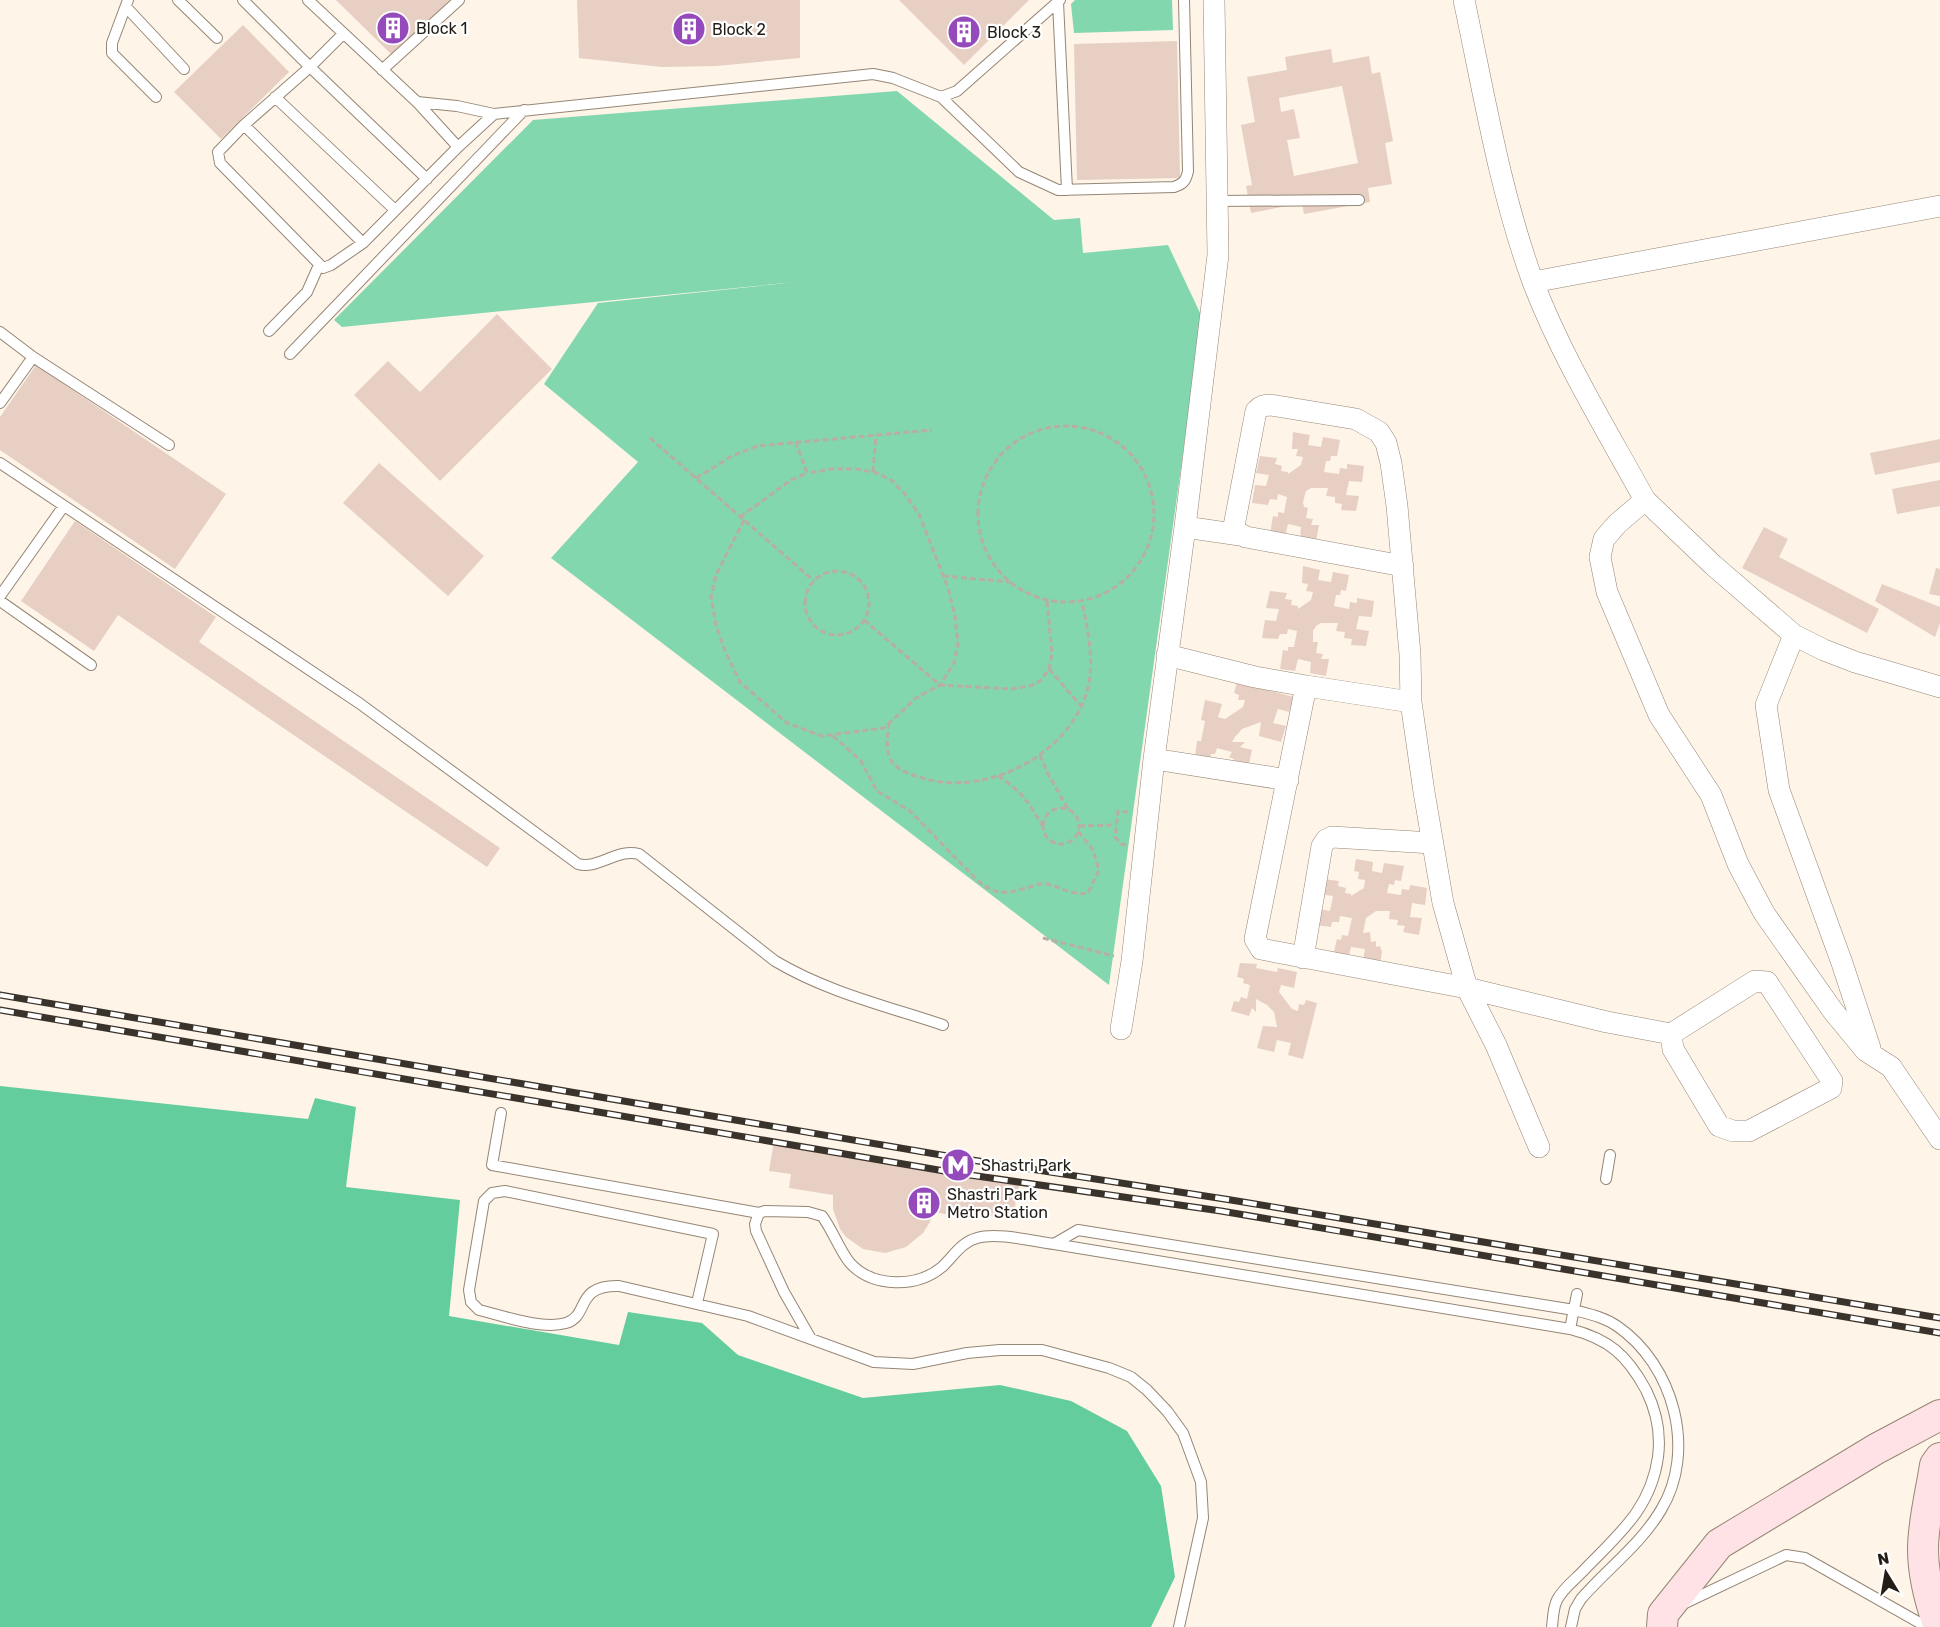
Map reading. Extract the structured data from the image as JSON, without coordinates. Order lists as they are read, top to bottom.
{
  "places": {
    "building": [
      "Block 1",
      "Block 2",
      "Block 3",
      "Shastri Park Metro Station"
    ],
    "metro station": ["Shastri Park"]
  },
  "north": "top"
}
